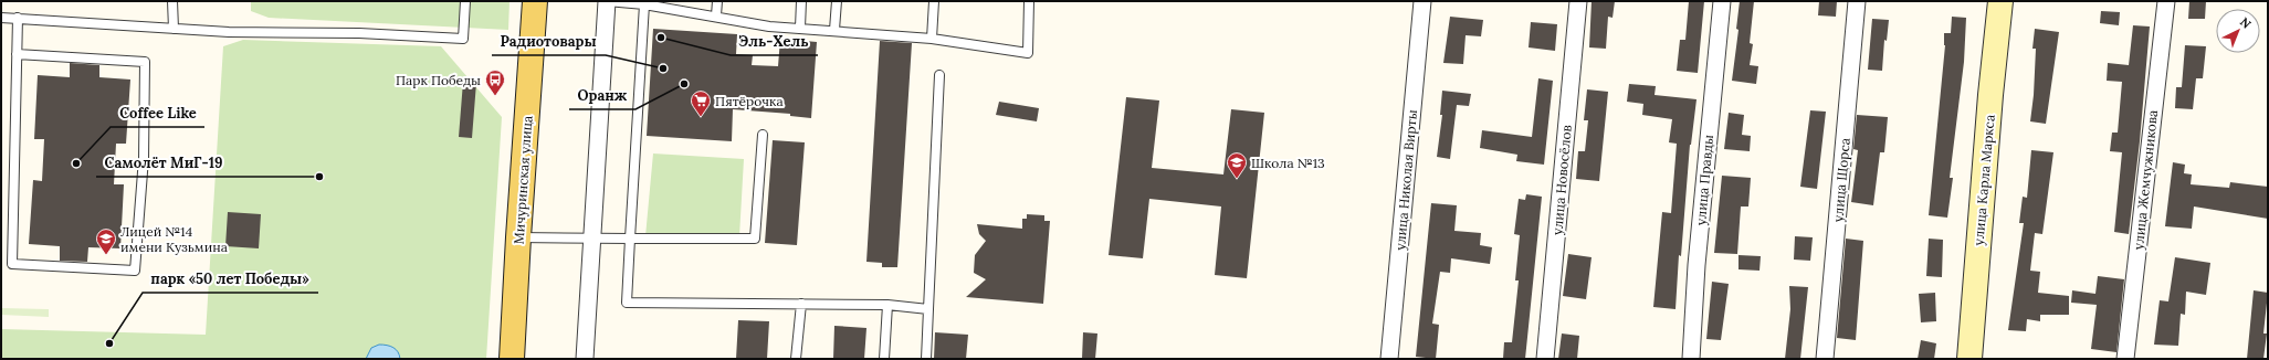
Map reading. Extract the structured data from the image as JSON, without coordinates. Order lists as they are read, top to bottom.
{
  "streets": {
    "main road": ["Мичуринская улица", "улица Карла Маркса"],
    "street": [
      "улица Николая Вирты",
      "улица Новосёлов",
      "улица Правды",
      "улица Щорса",
      "улица Жемчужникова"
    ]
  },
  "places": {
    "other": [
      "Эль-Хель",
      "Радиотовары",
      "Оранж",
      "Coffee Like",
      "Самолёт МиГ-19",
      "парк «50 лет Победы»"
    ],
    "bus stop": ["Парк Победы"],
    "supermarket": ["Пятёрочка"],
    "school or university": ["Школа №13", "Лицей №14 имени Кузьмина"]
  },
  "north": "top right"
}
